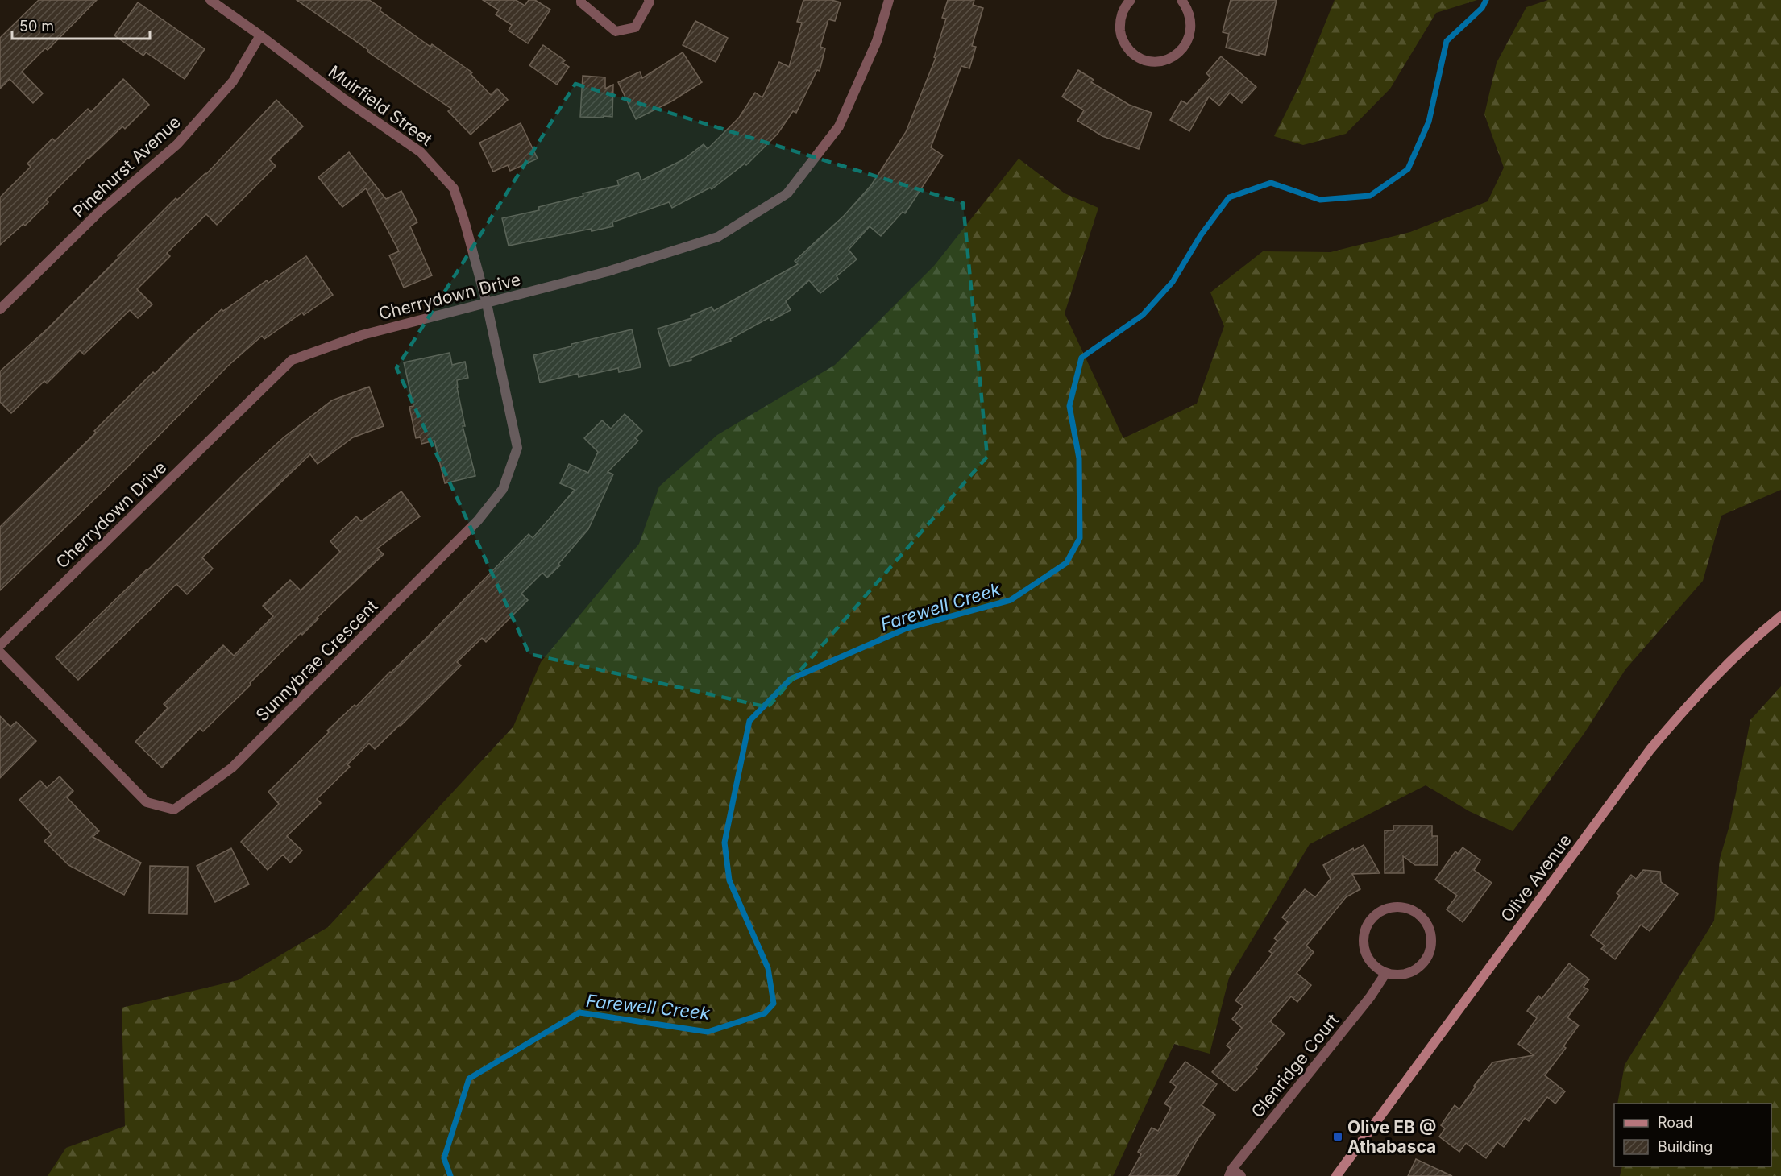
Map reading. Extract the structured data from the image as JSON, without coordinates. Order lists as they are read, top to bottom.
{
  "streets": {
    "main road": ["Olive Avenue"],
    "street": [
      "Muirfield Street",
      "Pinehurst Avenue",
      "Cherrydown Drive",
      "Sunnybrae Crescent",
      "Glenridge Court"
    ]
  },
  "crossings": [
    ["Muirfield Street", "Pinehurst Avenue"],
    ["Muirfield Street", "Cherrydown Drive"],
    ["Muirfield Street", "Sunnybrae Crescent"],
    ["Cherrydown Drive", "Sunnybrae Crescent"]
  ],
  "water": ["Farewell Creek"],
  "places": {
    "transit": ["Olive EB @ Athabasca"]
  },
  "legend": ["Road", "Building"],
  "scale_bar": "50 m"
}
